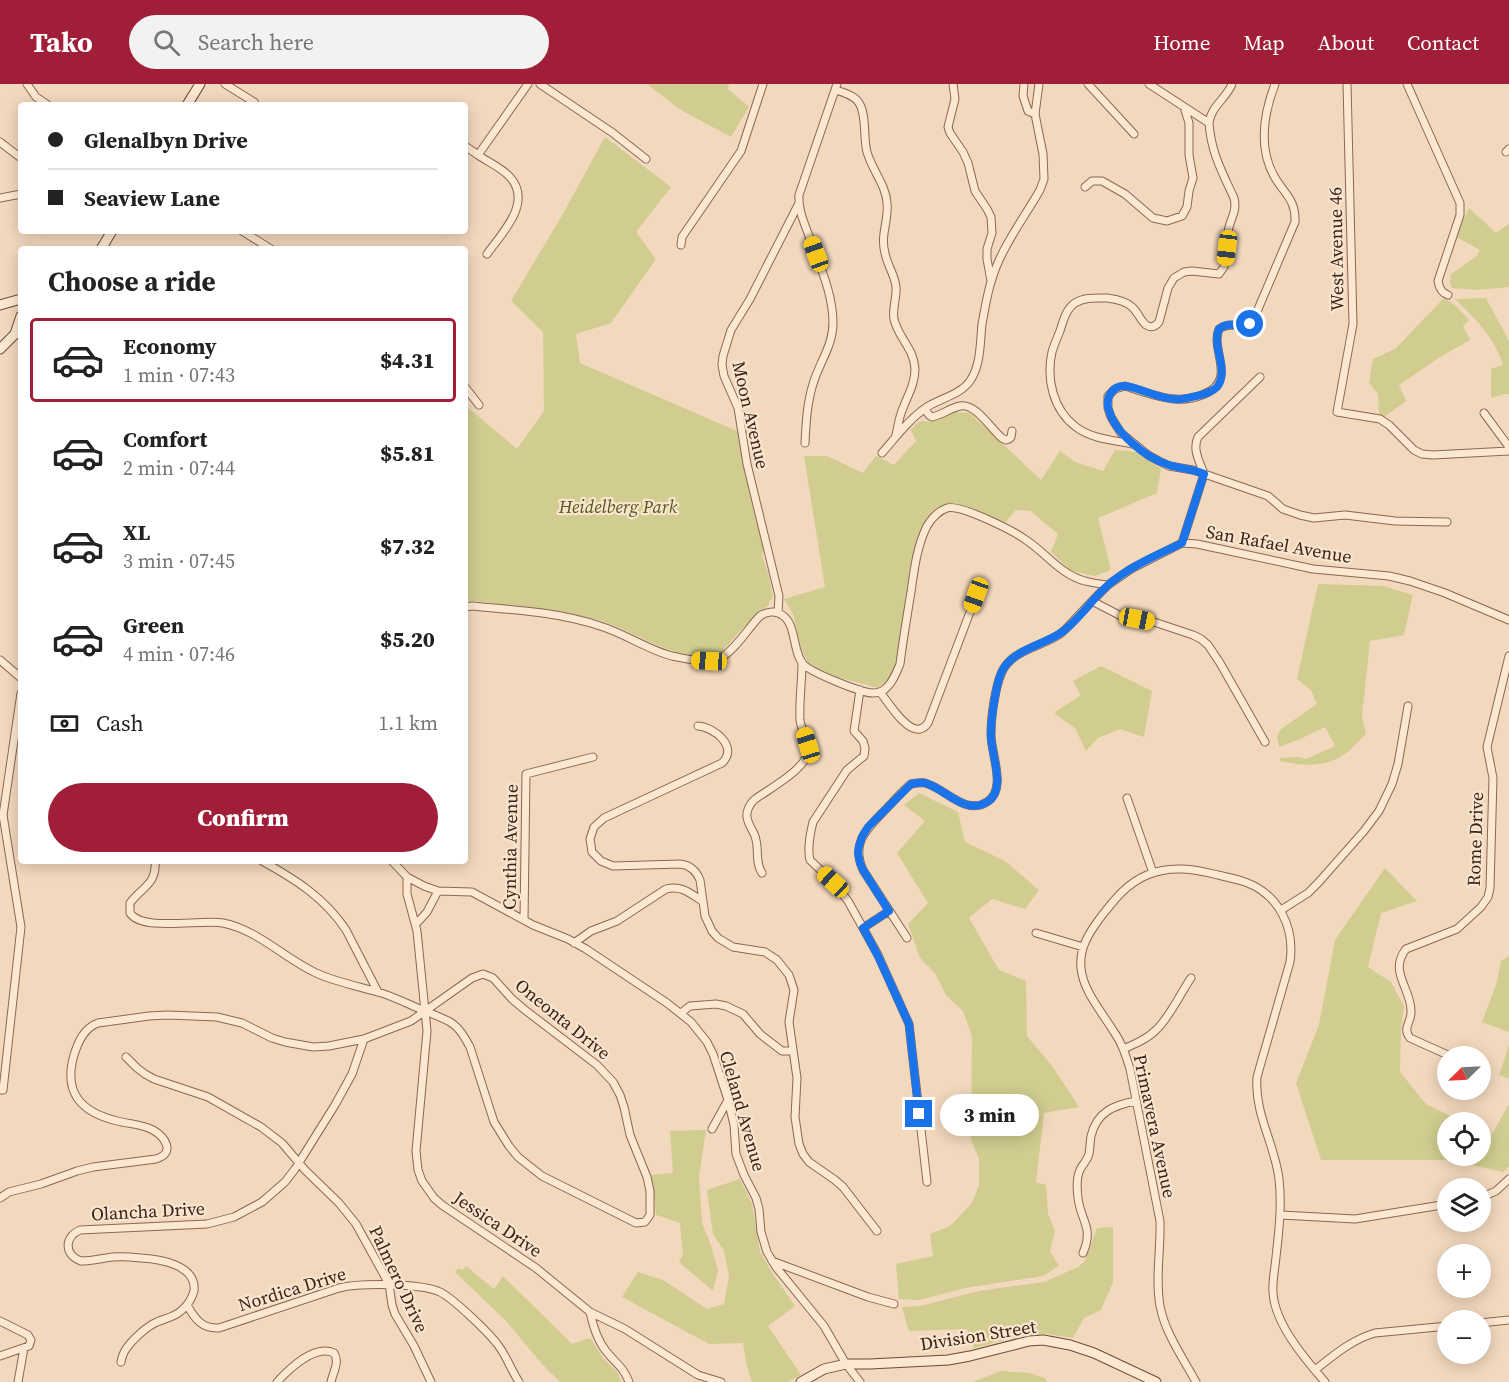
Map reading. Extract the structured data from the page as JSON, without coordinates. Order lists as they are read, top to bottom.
{
  "streets": {
    "street": [
      "West Avenue 46",
      "Moon Avenue",
      "San Rafael Avenue",
      "Rome Drive",
      "Cynthia Avenue",
      "Oneonta Drive",
      "Cleland Avenue",
      "Primavera Avenue",
      "Olancha Drive",
      "Jessica Drive",
      "Palmero Drive",
      "Nordica Drive",
      "Division Street"
    ]
  },
  "crossings": [
    ["Cynthia Avenue", "Cleland Avenue"],
    ["Oneonta Drive", "Olancha Drive"],
    ["Oneonta Drive", "Jessica Drive"],
    ["Cleland Avenue", "Jessica Drive"],
    ["Cleland Avenue", "Division Street"],
    ["Olancha Drive", "Palmero Drive"],
    ["Olancha Drive", "Nordica Drive"],
    ["Palmero Drive", "Nordica Drive"]
  ],
  "parks": ["Heidelberg Park"],
  "north": "bottom left",
  "page": {
    "header": "Tako",
    "search": "Search here",
    "nav": [
      "Home",
      "Map",
      "About",
      "Contact"
    ],
    "banner": ["Glenalbyn Drive", "Seaview Lane"],
    "heading": "Choose a ride",
    "list": [
      {
        "name": "Economy",
        "note": "1 min · 07:43",
        "value": "$4.31"
      },
      {
        "name": "Comfort",
        "note": "2 min · 07:44",
        "value": "$5.81"
      },
      {
        "name": "XL",
        "note": "3 min · 07:45",
        "value": "$7.32"
      },
      {
        "name": "Green",
        "note": "4 min · 07:46",
        "value": "$5.20"
      }
    ],
    "pay": ["Cash", "1.1 km"],
    "buttons": "Confirm",
    "map_buttons": ["+", "−"],
    "bubble": "3 min"
  }
}
